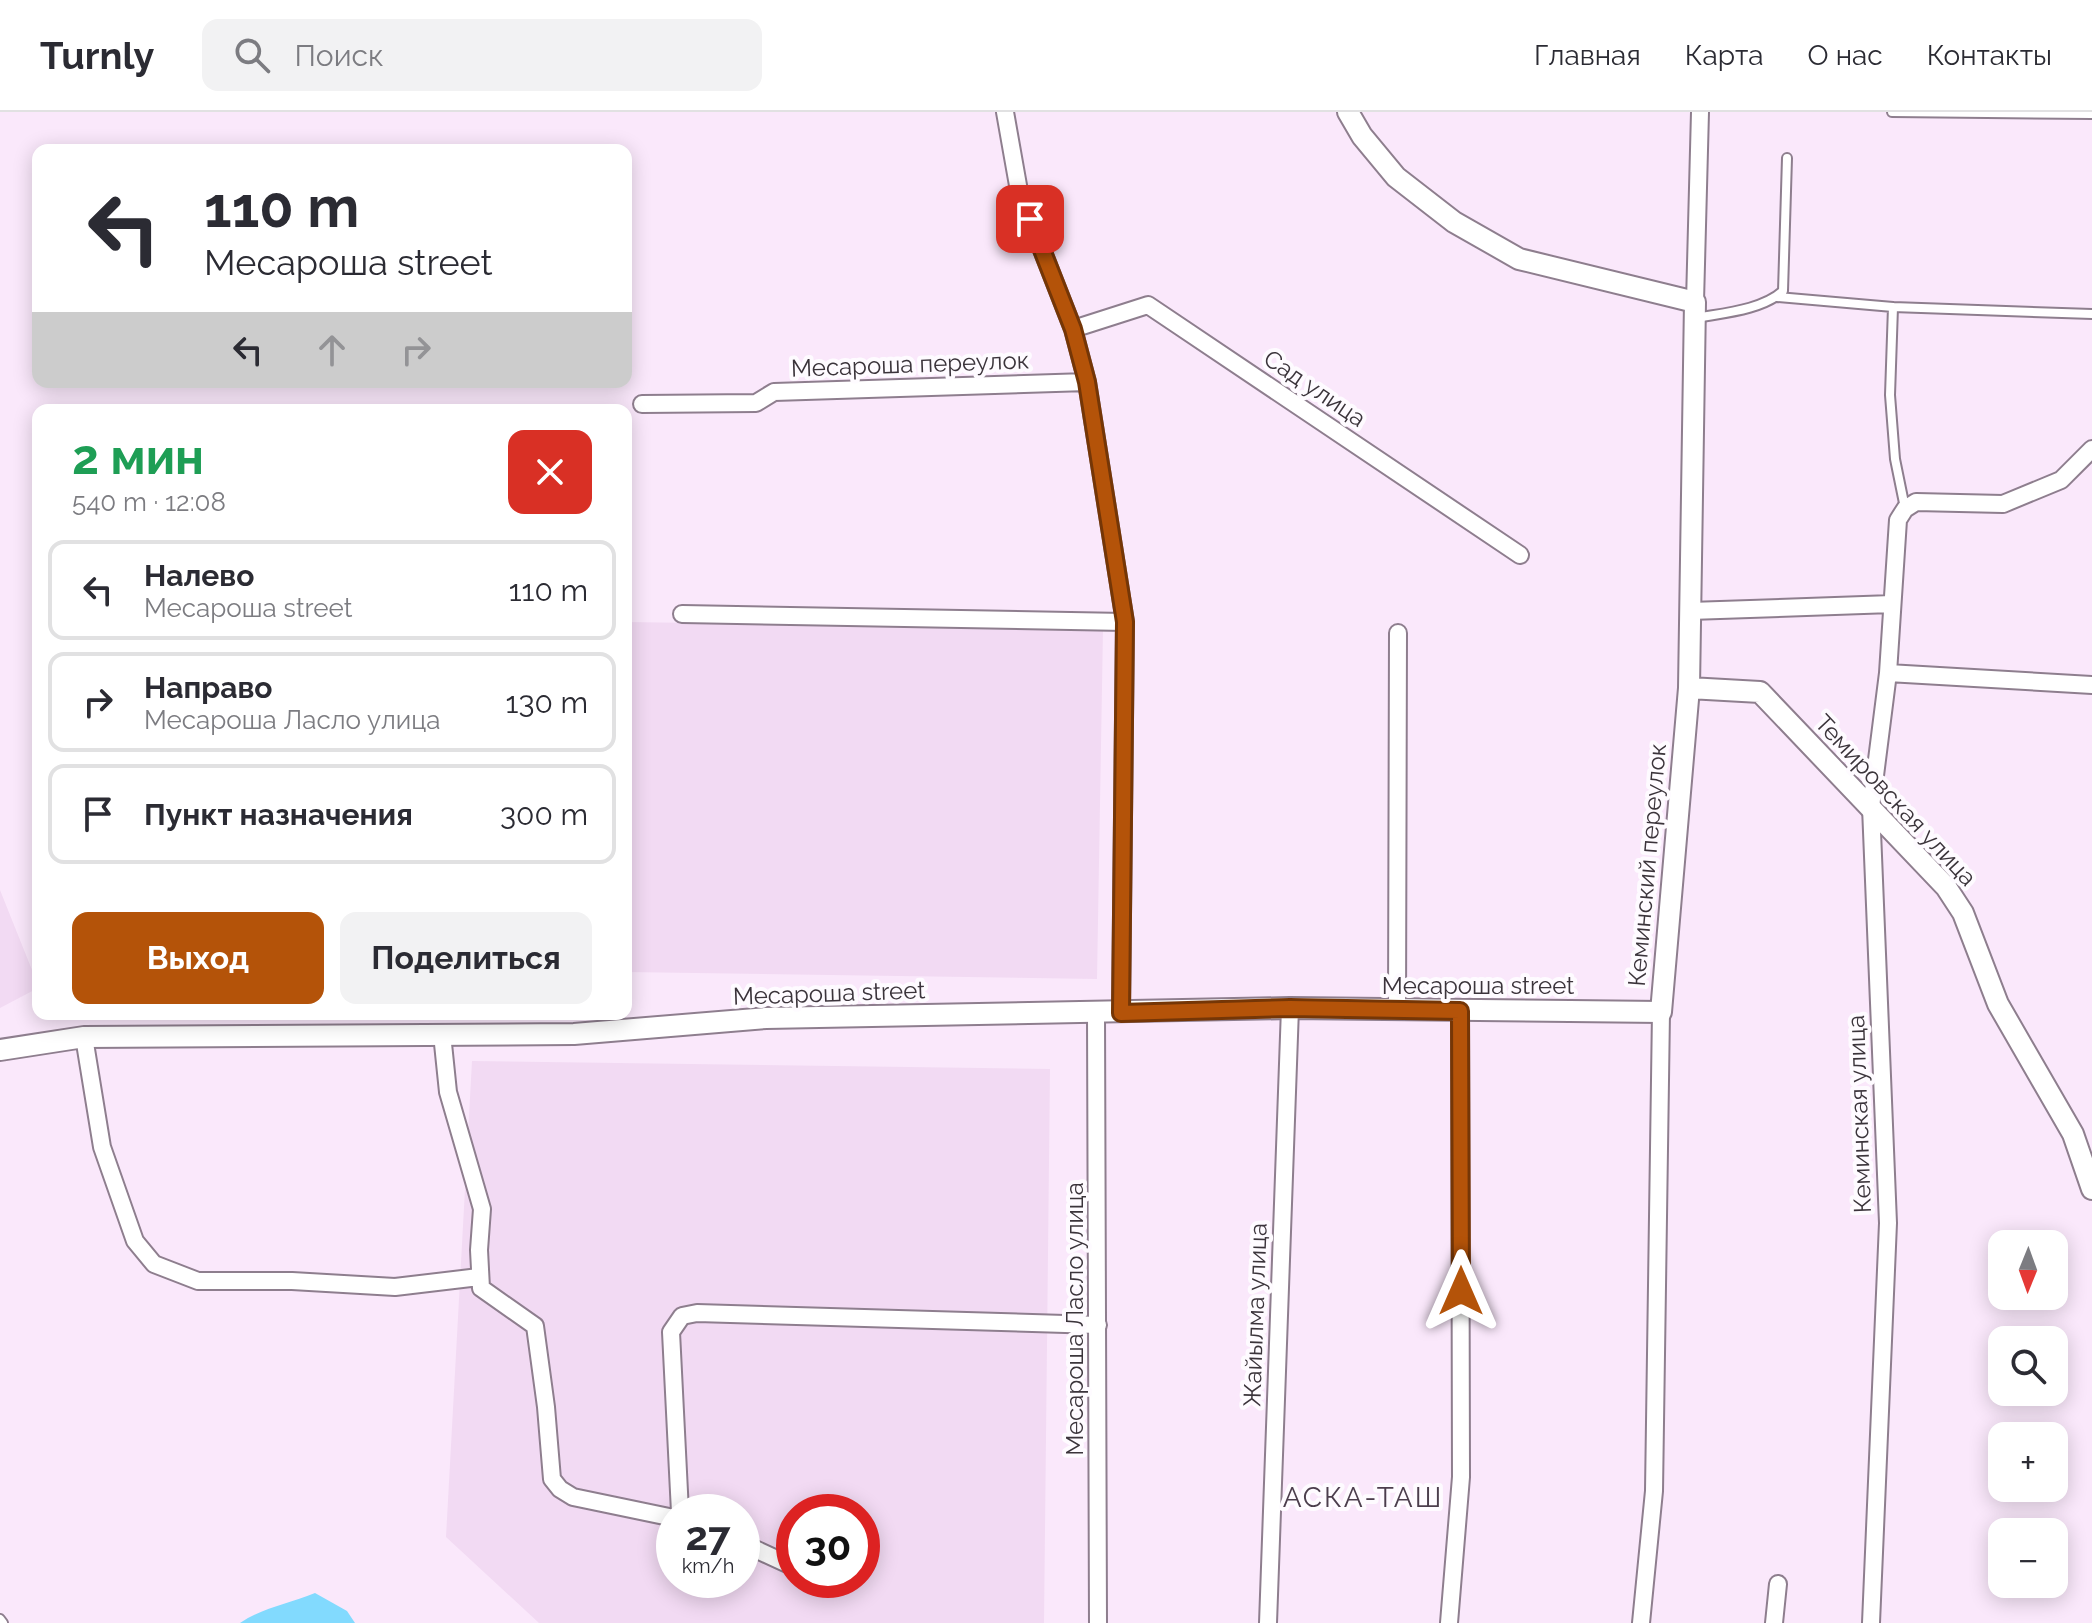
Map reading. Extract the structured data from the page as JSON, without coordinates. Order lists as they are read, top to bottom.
{
  "streets": {
    "street": [
      "Месароша переулок",
      "Сад улица",
      "Темировская улица",
      "Кеминский переулок",
      "Месароша street",
      "Кеминская улица",
      "Жайылма улица",
      "Месароша Ласло улица"
    ]
  },
  "crossings": [
    ["Темировская улица", "Кеминский переулок"],
    ["Темировская улица", "Кеминская улица"],
    ["Кеминский переулок", "Месароша street"],
    ["Месароша street", "Жайылма улица"],
    ["Месароша street", "Месароша Ласло улица"]
  ],
  "districts": ["АСКА-ТАШ"],
  "north": "bottom",
  "page": {
    "header": "Turnly",
    "search": "Поиск",
    "nav": [
      "Главная",
      "Карта",
      "О нас",
      "Контакты"
    ],
    "turn": ["110 m", "Месароша street"],
    "heading": ["2 мин", "540 m · 12:08"],
    "list": [
      {
        "name": "Налево",
        "note": "Месароша street",
        "value": "110 m"
      },
      {
        "name": "Направо",
        "note": "Месароша Ласло улица",
        "value": "130 m"
      },
      {
        "name": "Пункт назначения",
        "value": "300 m"
      }
    ],
    "buttons": ["Выход", "Поделиться"],
    "map_buttons": ["+", "−"],
    "speed": "27 km/h",
    "limit": "30"
  }
}
